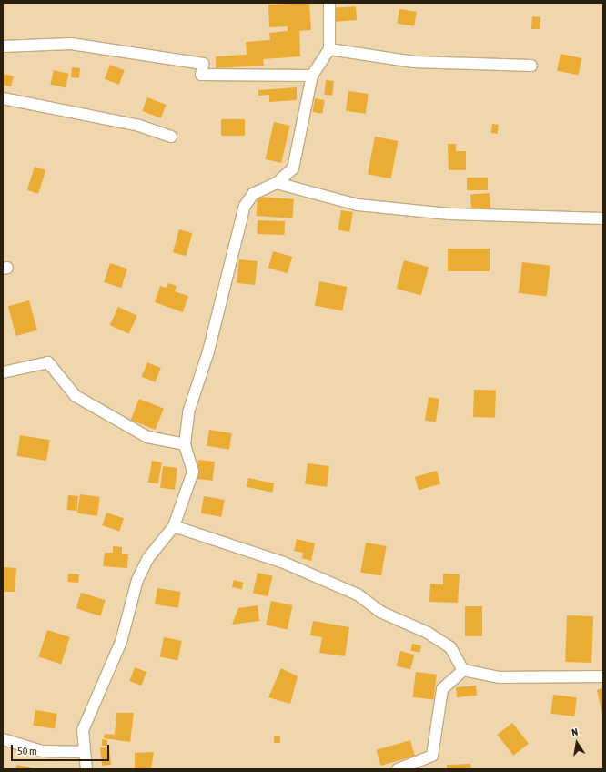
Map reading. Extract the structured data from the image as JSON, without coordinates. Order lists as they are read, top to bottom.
{
  "scale_bar": "50 m",
  "north": "top"
}
